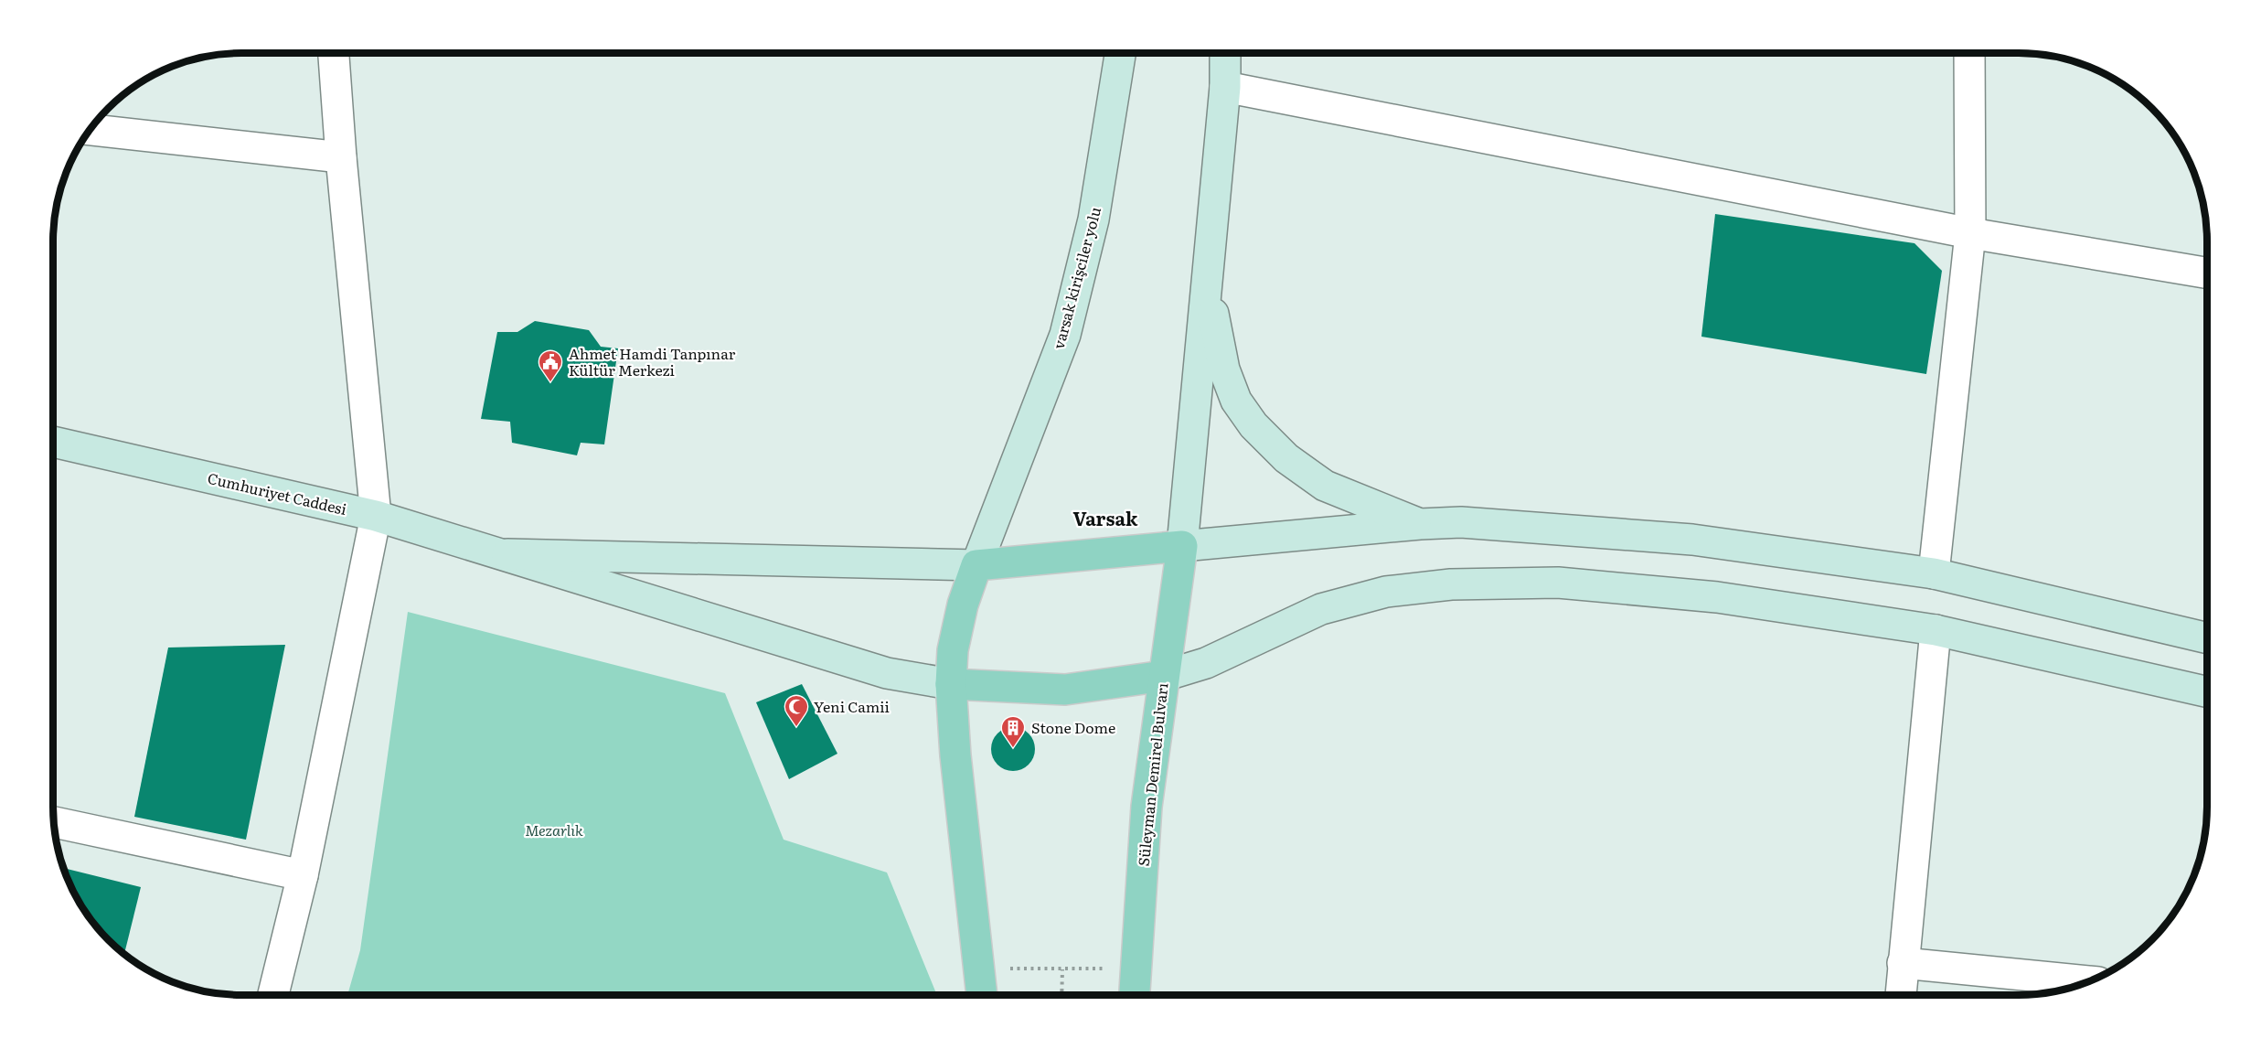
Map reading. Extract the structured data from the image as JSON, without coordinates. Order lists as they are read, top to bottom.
{
  "streets": {
    "main road": ["Süleyman Demirel Bulvarı"],
    "street": ["varsak kirişciler yolu", "Cumhuriyet Caddesi"]
  },
  "districts": ["Varsak"],
  "parks": ["Mezarlık"],
  "places": {
    "public building": ["Ahmet Hamdi Tanpınar Kültür Merkezi"],
    "mosque": ["Yeni Camii"],
    "building": ["Stone Dome"]
  }
}
